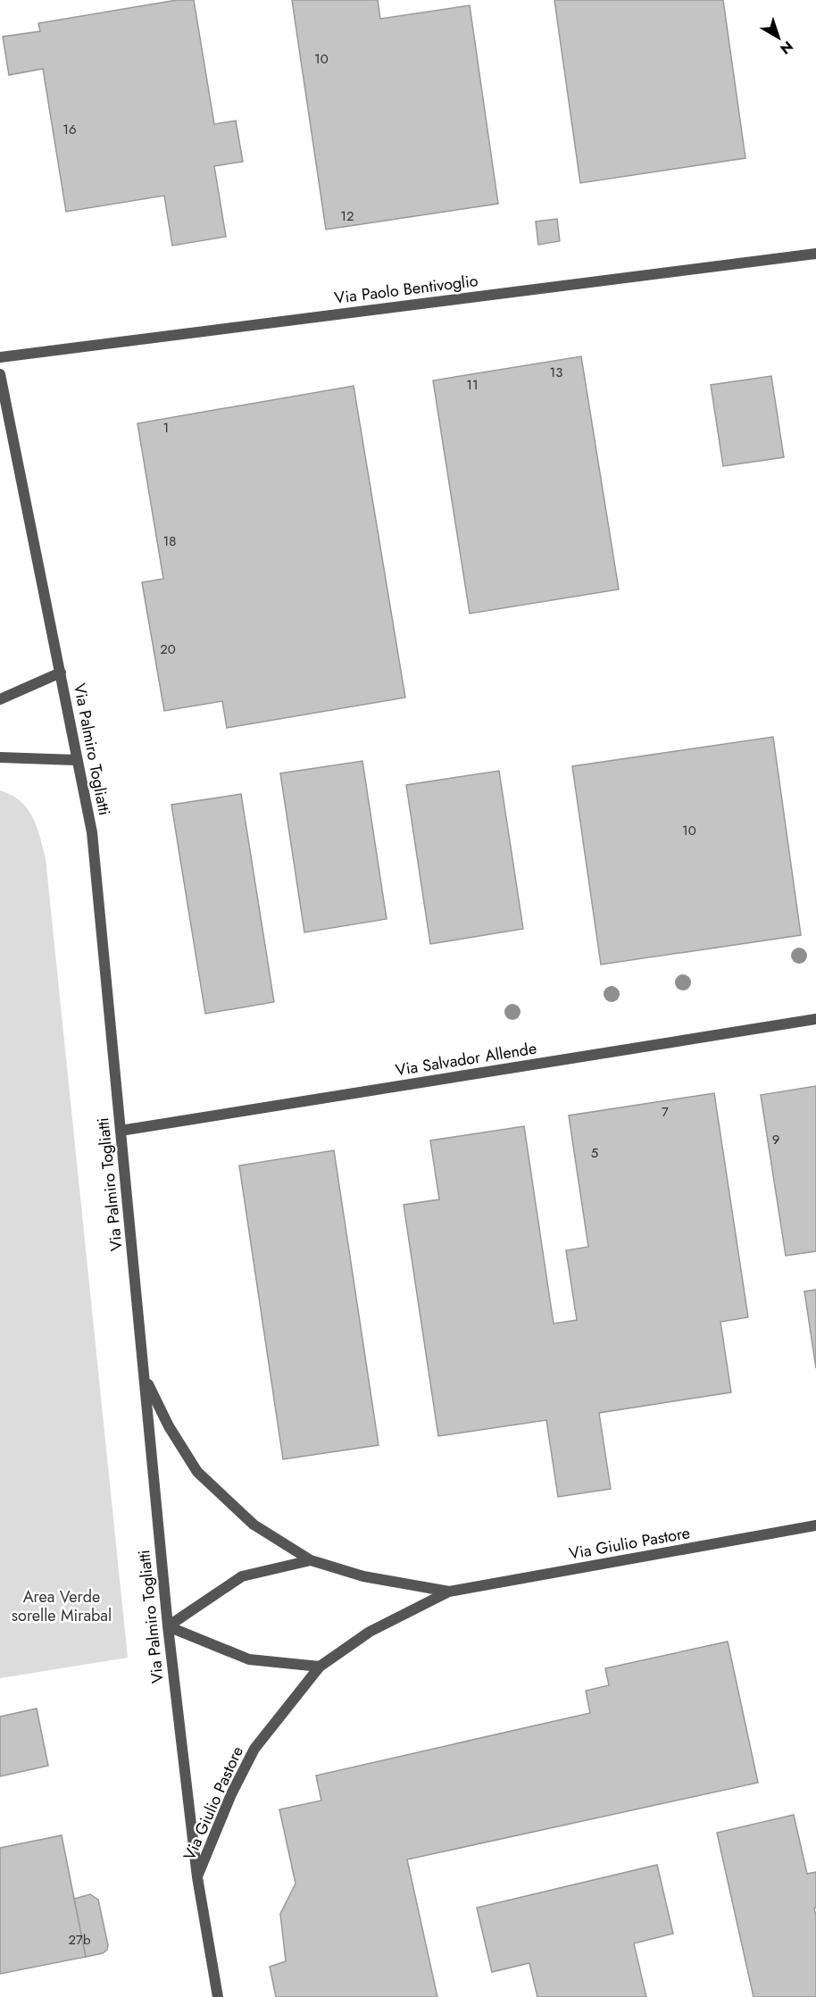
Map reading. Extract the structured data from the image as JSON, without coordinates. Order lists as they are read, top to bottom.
{
  "streets": {
    "street": [
      "Via Paolo Bentivoglio",
      "Via Palmiro Togliatti",
      "Via Salvador Allende",
      "Via Giulio Pastore"
    ]
  },
  "crossings": [
    ["Via Palmiro Togliatti", "Via Salvador Allende"],
    ["Via Palmiro Togliatti", "Via Giulio Pastore"]
  ],
  "parks": ["Area Verde sorelle Mirabal"],
  "house_numbers": [
    "10",
    "16",
    "12",
    "13",
    "11",
    "1",
    "18",
    "20",
    "10",
    "7",
    "9",
    "5",
    "27b"
  ],
  "north": "bottom right"
}
